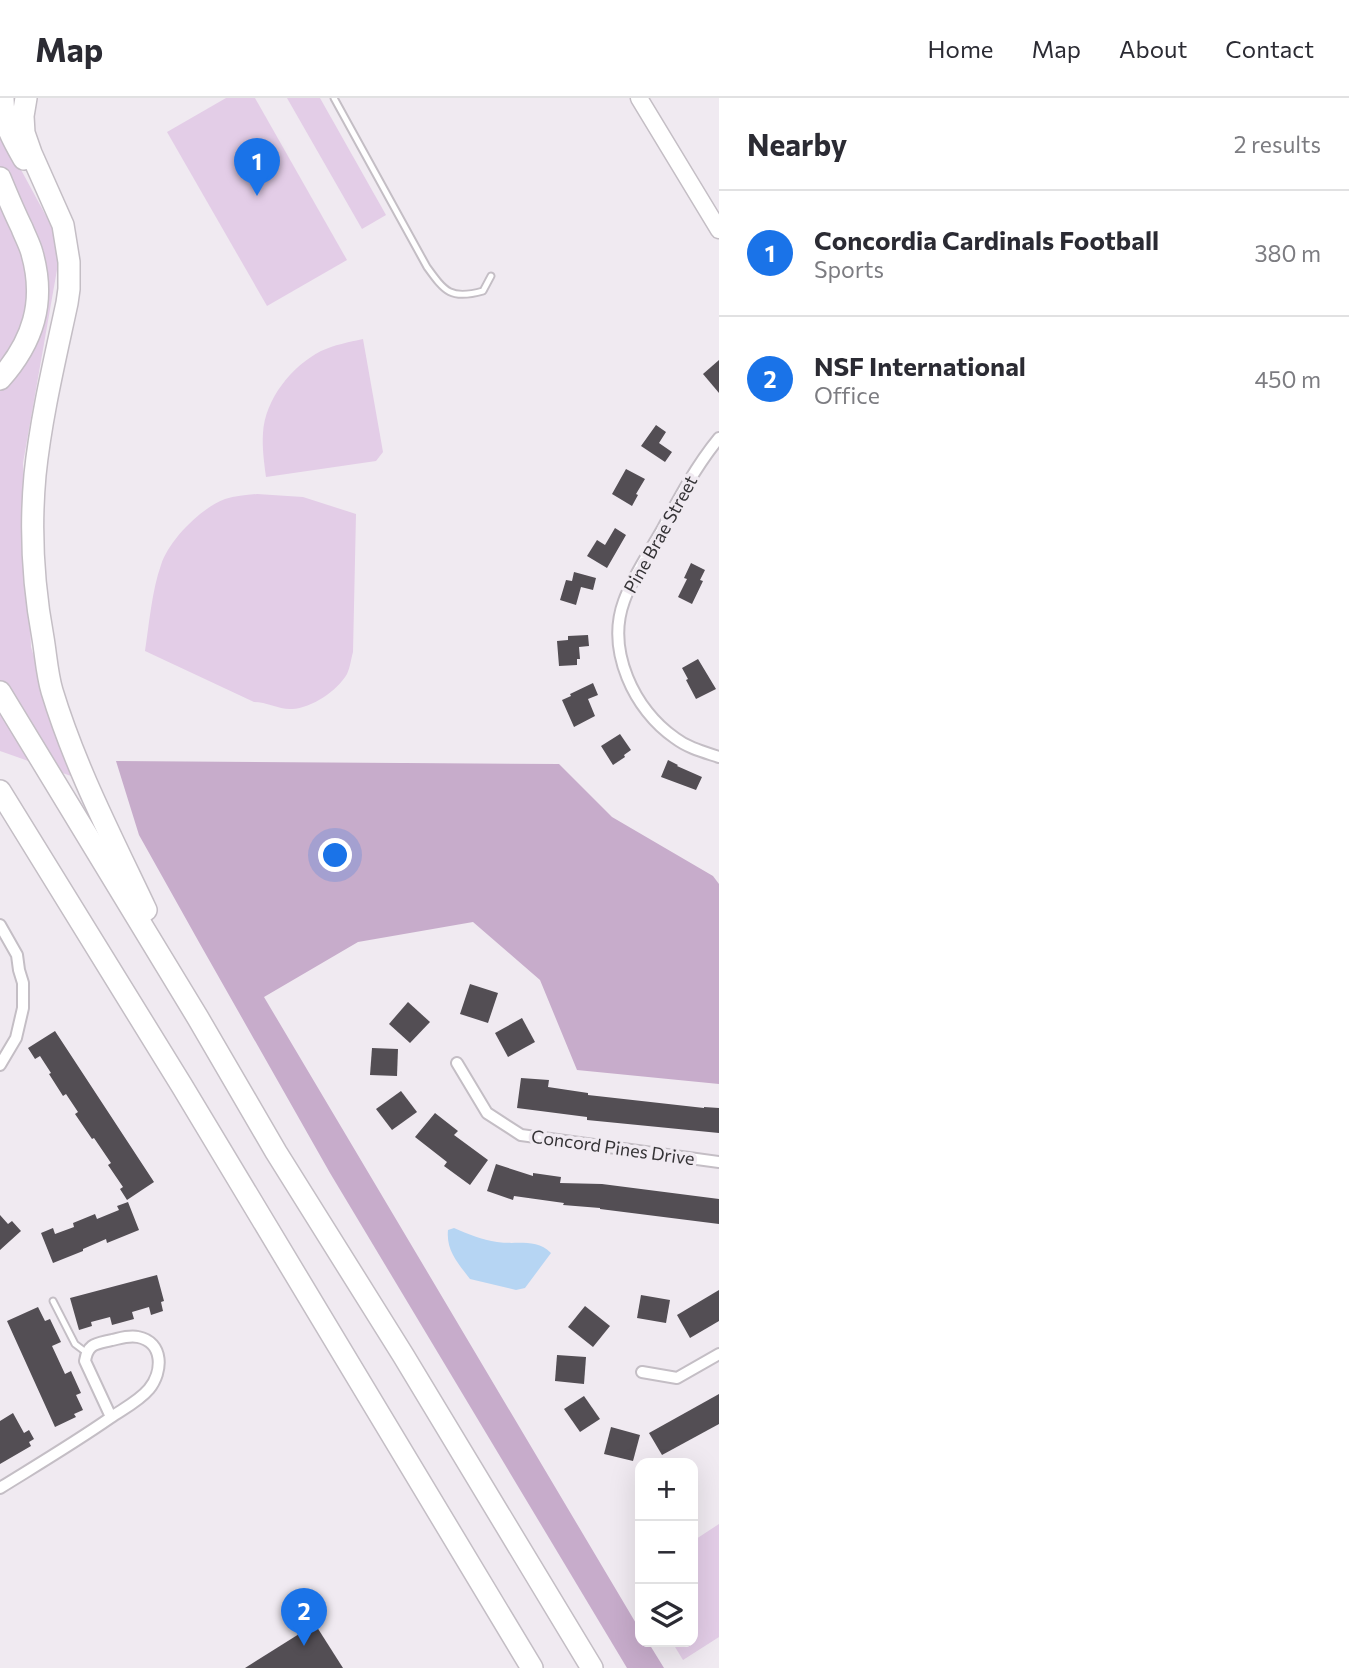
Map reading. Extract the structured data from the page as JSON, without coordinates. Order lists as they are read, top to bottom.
{
  "streets": {
    "street": ["Pine Brae Street", "Concord Pines Drive"]
  },
  "page": {
    "header": "Map",
    "nav": [
      "Home",
      "Map",
      "About",
      "Contact"
    ],
    "heading": ["Nearby", "2 results"],
    "pins": ["1", "2"],
    "list": [
      {
        "mark": "1",
        "name": "Concordia Cardinals Football",
        "note": "Sports",
        "value": "380 m"
      },
      {
        "mark": "2",
        "name": "NSF International",
        "note": "Office",
        "value": "450 m"
      }
    ],
    "map_buttons": ["+", "−"]
  }
}
